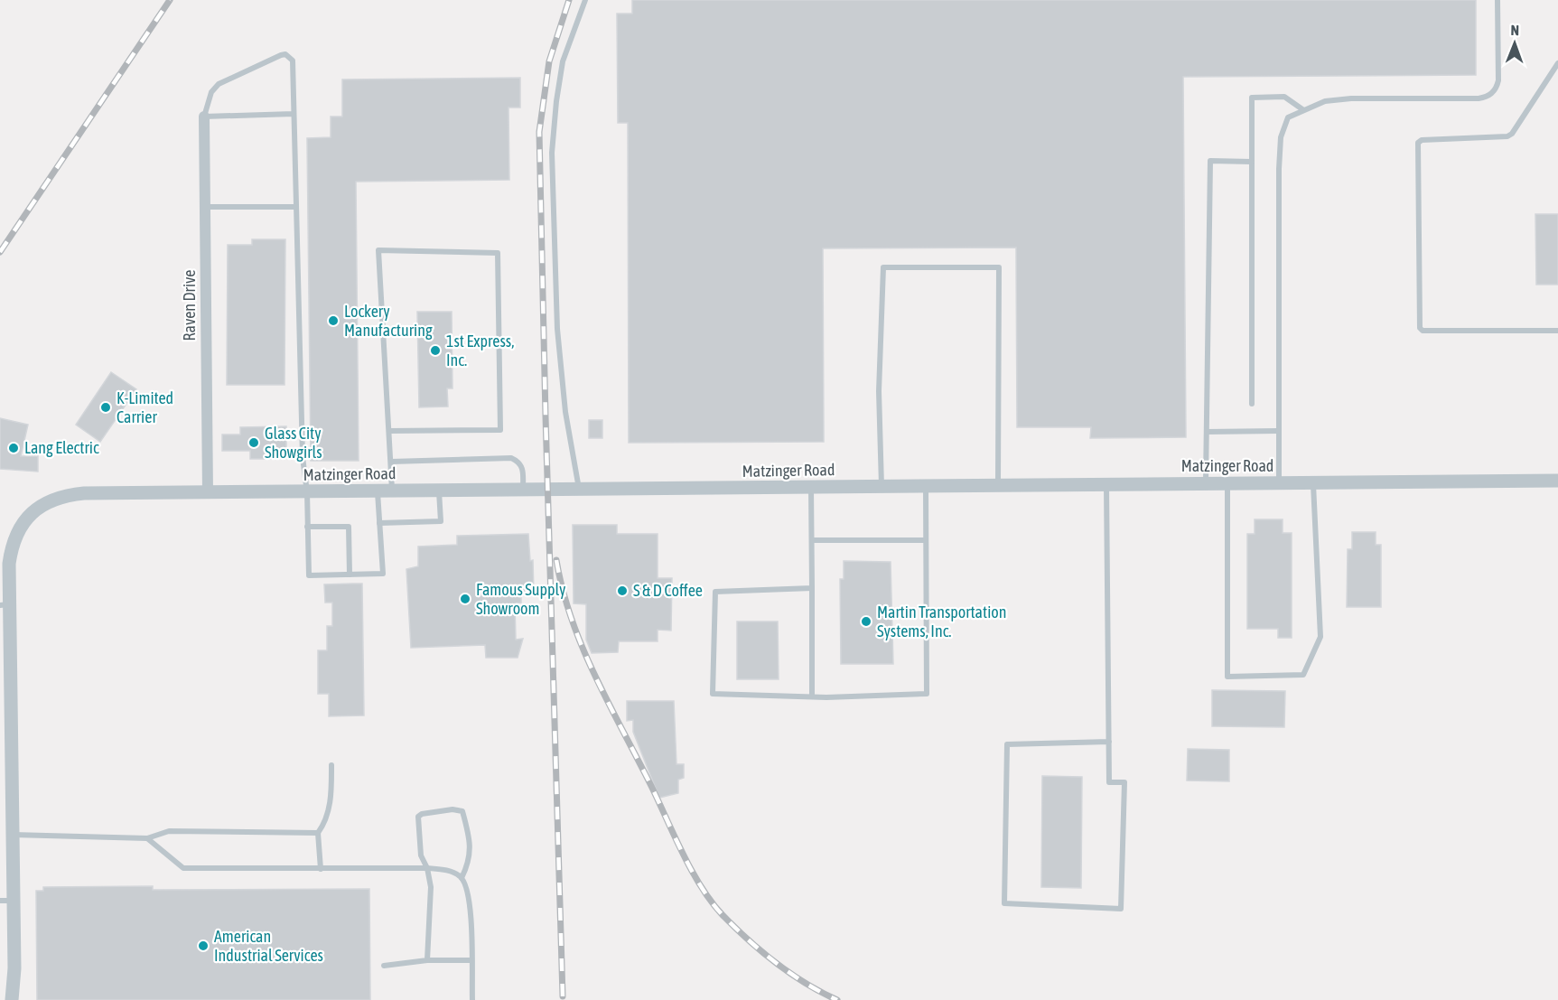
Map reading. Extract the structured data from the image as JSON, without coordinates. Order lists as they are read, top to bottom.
{
  "streets": {
    "street": ["Raven Drive", "Matzinger Road"]
  },
  "crossings": [
    ["Raven Drive", "Matzinger Road"]
  ],
  "places": [
    "Lockery Manufacturing",
    "1st Express, Inc.",
    "K-Limited Carrier",
    "Glass City Showgirls",
    "Lang Electric",
    "S & D Coffee",
    "Famous Supply Showroom",
    "Martin Transportation Systems, Inc.",
    "American Industrial Services"
  ],
  "north": "top"
}
